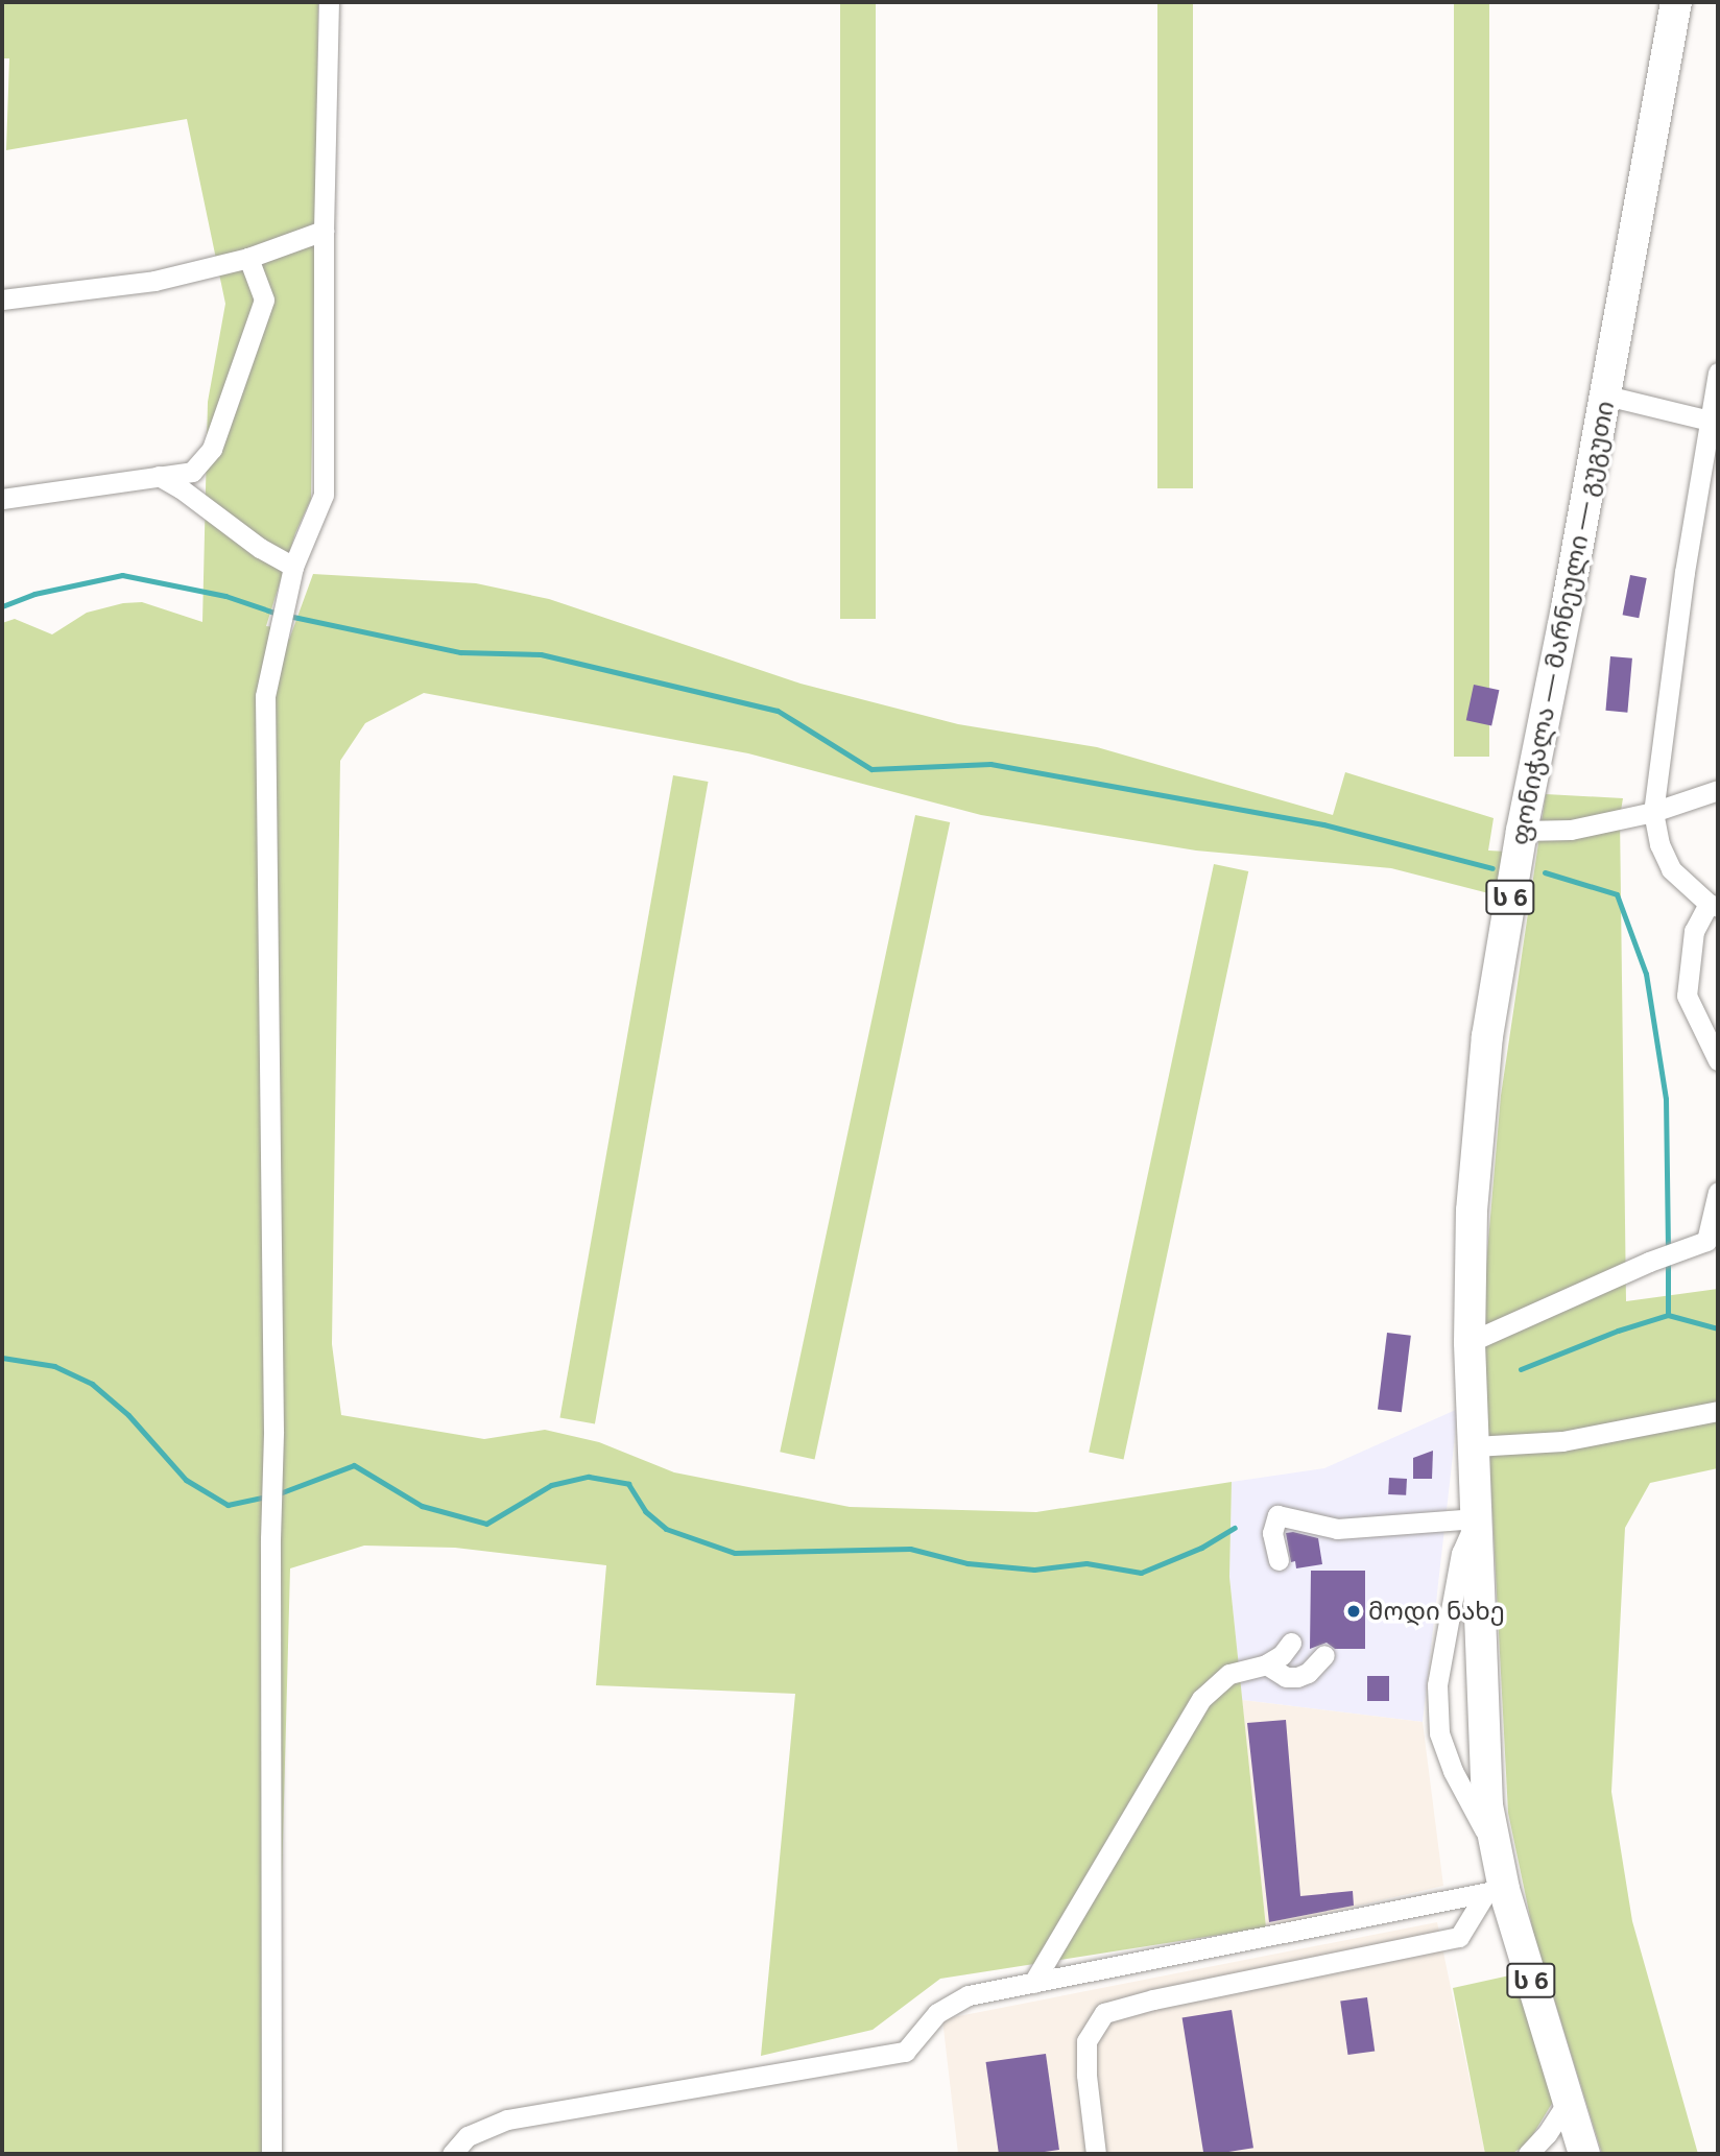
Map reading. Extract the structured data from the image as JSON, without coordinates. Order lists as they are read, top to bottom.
{
  "streets": {
    "highway": ["ფონიჭალა — მარნეული — გუგუთი", "ს 6"]
  },
  "places": ["მოდი ნახე"]
}
